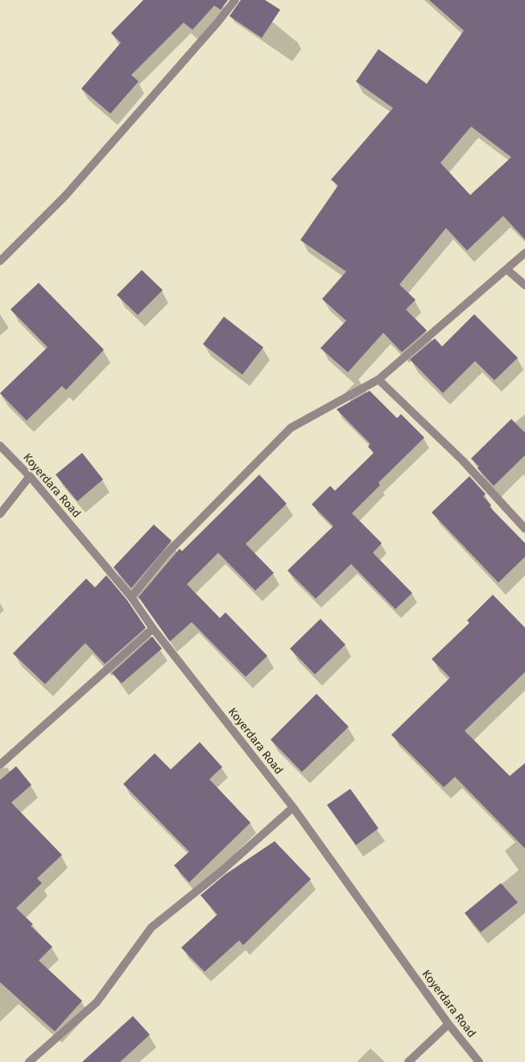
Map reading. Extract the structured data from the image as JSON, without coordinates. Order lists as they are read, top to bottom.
{
  "streets": {
    "street": ["Koyerdara Road"]
  }
}
